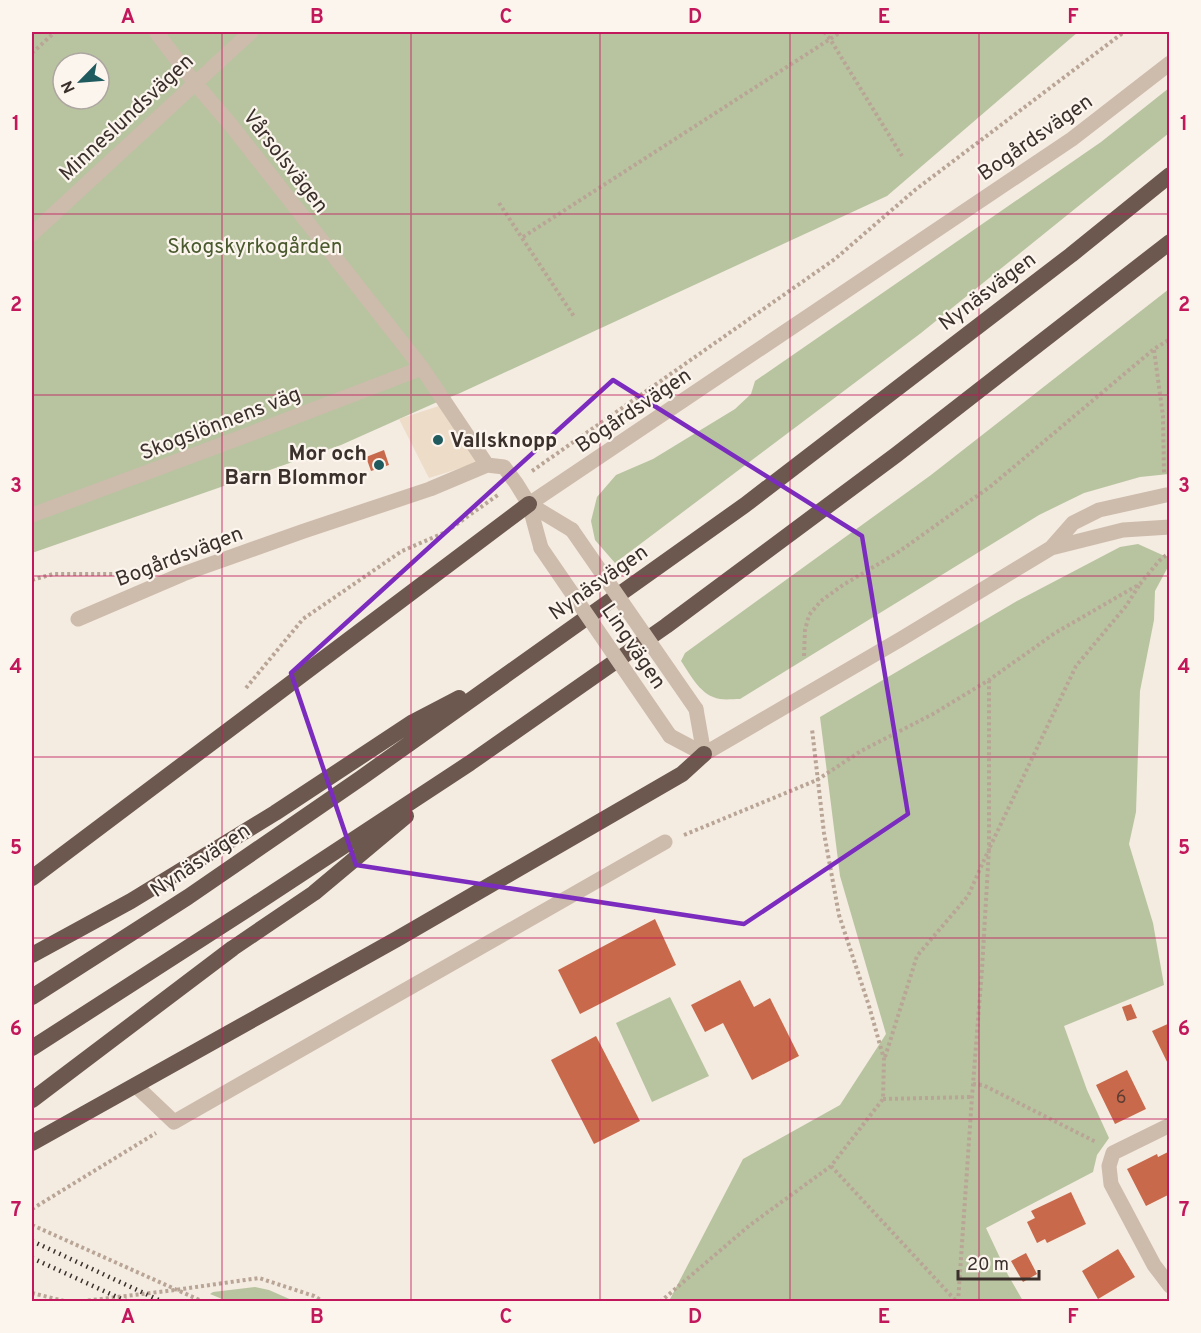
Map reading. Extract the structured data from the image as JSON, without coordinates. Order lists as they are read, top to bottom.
{
  "streets": {
    "highway": ["Nynäsvägen"],
    "street": [
      "Minneslundsvägen",
      "Bogårdsvägen",
      "Vårsolsvägen",
      "Skogslönnens väg",
      "Lingvägen"
    ]
  },
  "crossings": [
    ["Minneslundsvägen", "Vårsolsvägen"],
    ["Bogårdsvägen", "Vårsolsvägen"],
    ["Bogårdsvägen", "Lingvägen"],
    ["Vårsolsvägen", "Skogslönnens väg"]
  ],
  "parks": ["Skogskyrkogården"],
  "places": ["Vallsknopp", "Mor och Barn Blommor"],
  "house_numbers": ["6"],
  "scale_bar": "20 m",
  "north": "bottom left",
  "grid": {
    "columns": [
      "A",
      "B",
      "C",
      "D",
      "E",
      "F"
    ],
    "rows": [
      "1",
      "2",
      "3",
      "4",
      "5",
      "6",
      "7"
    ]
  }
}
